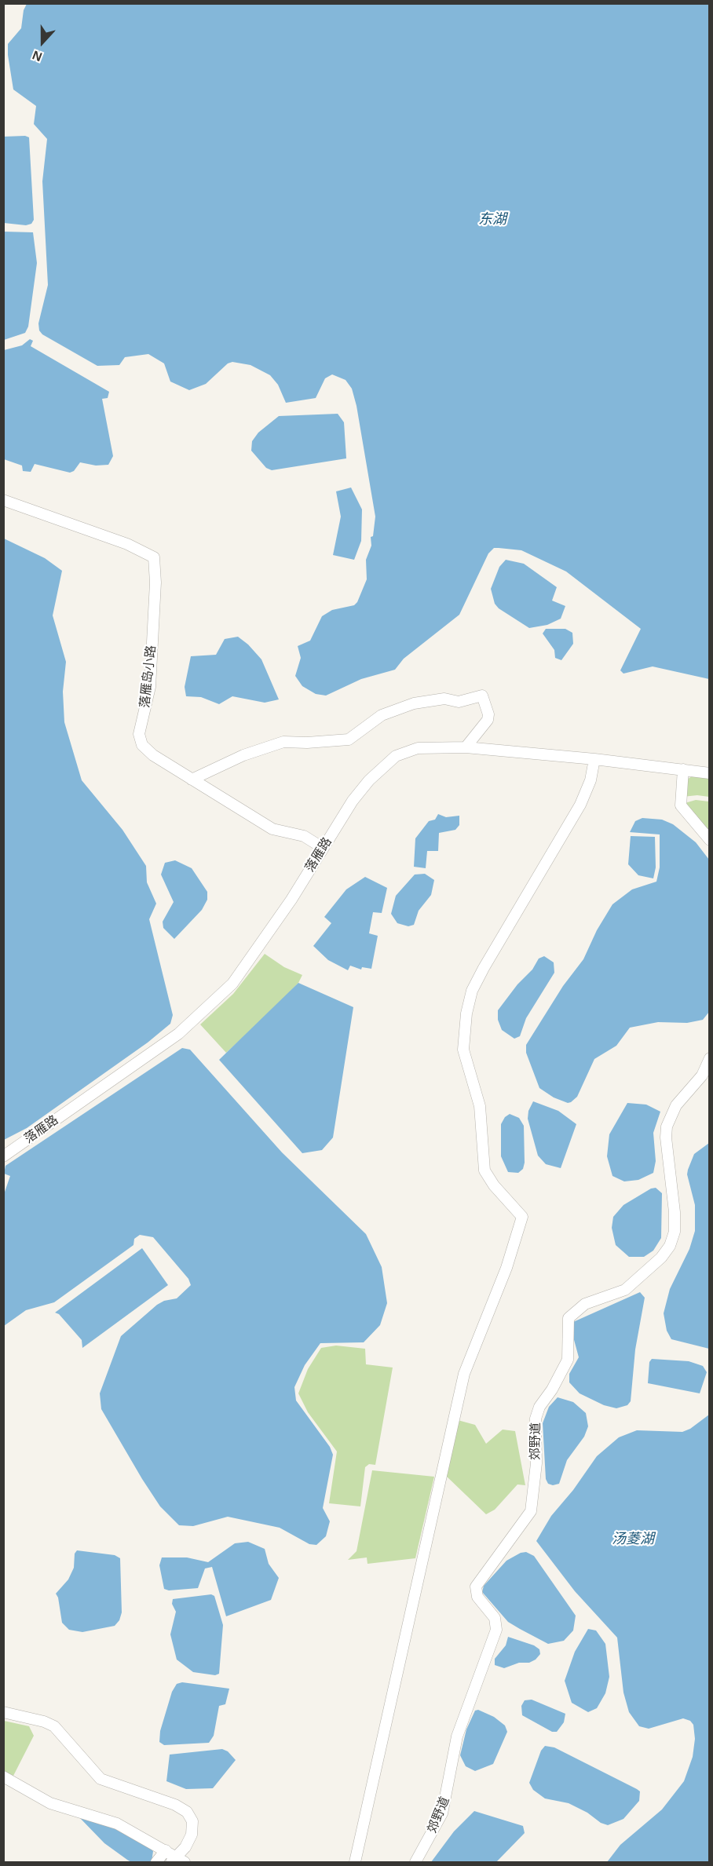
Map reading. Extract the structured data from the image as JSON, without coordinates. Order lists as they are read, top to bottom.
{
  "streets": {
    "street": ["落雁岛小路", "落雁路", "郊野道"]
  },
  "crossings": [
    ["落雁岛小路", "落雁路"]
  ],
  "water": ["东湖", "汤菱湖"],
  "north": "bottom"
}
